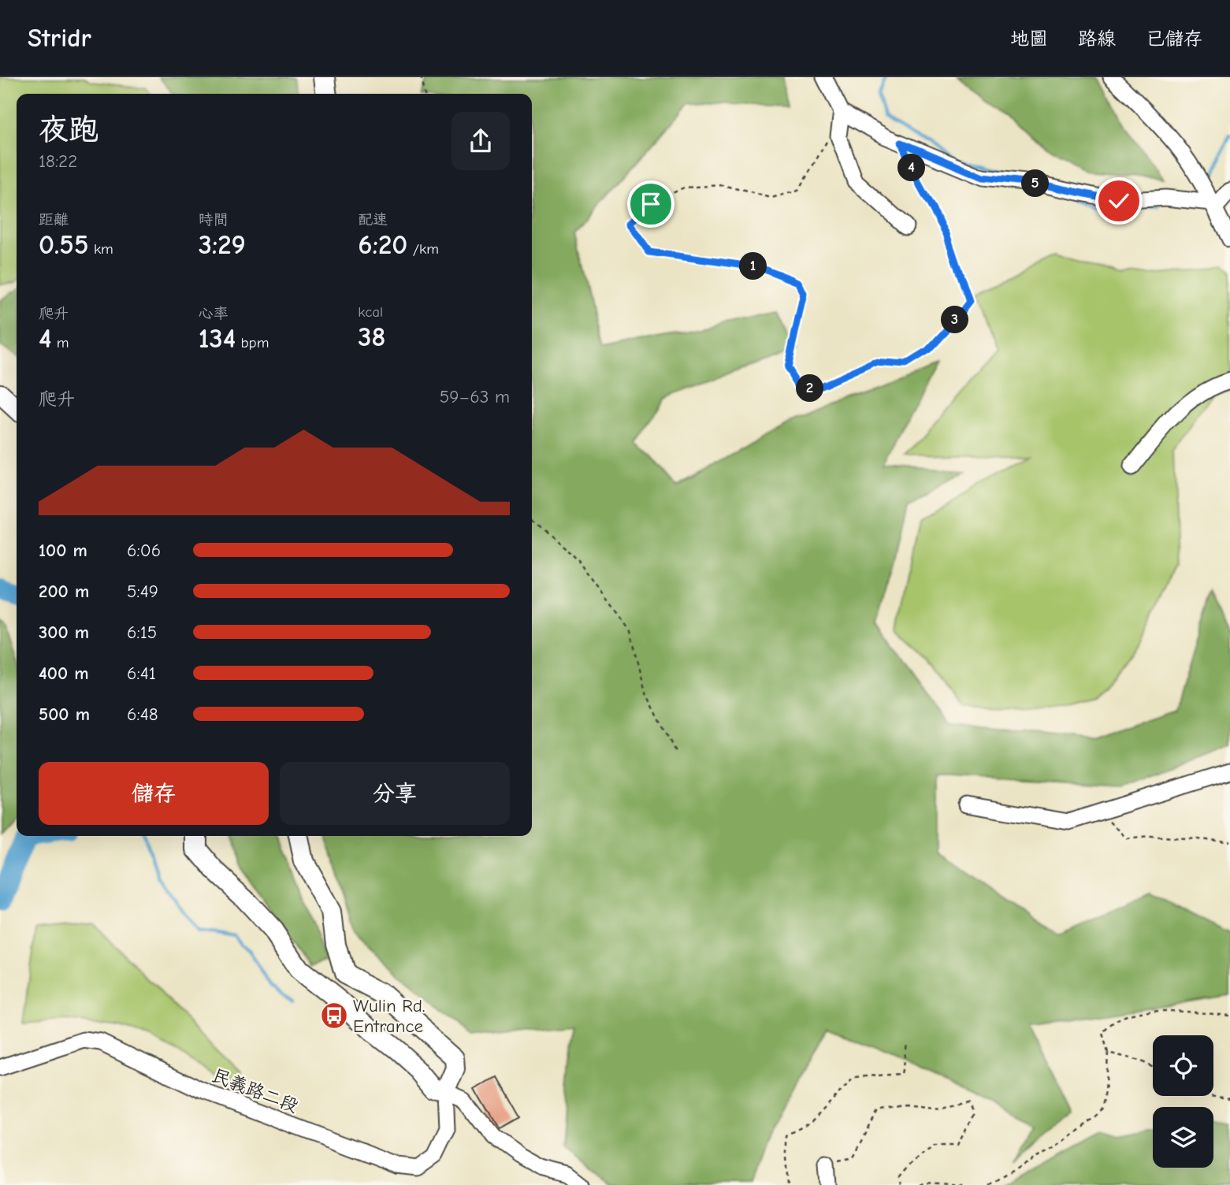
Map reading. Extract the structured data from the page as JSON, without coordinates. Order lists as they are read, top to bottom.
{
  "streets": {
    "street": ["民義路二段"]
  },
  "places": {
    "bus stop": ["Wulin Rd. Entrance"]
  },
  "page": {
    "header": "Stridr",
    "nav": ["地圖", "路線", "已儲存"],
    "heading": ["夜跑", "18:22"],
    "pins": [
      "4",
      "5",
      "1",
      "3",
      "2"
    ],
    "stats": [
      ["距離", "0.55 km"],
      ["時間", "3:29"],
      ["配速", "6:20 /km"],
      ["爬升", "4 m"],
      ["心率", "134 bpm"],
      ["kcal", "38"]
    ],
    "chart": ["爬升", "59–63 m"],
    "list": [
      {
        "name": "100 m",
        "note": "6:06"
      },
      {
        "name": "200 m",
        "note": "5:49"
      },
      {
        "name": "300 m",
        "note": "6:15"
      },
      {
        "name": "400 m",
        "note": "6:41"
      },
      {
        "name": "500 m",
        "note": "6:48"
      }
    ],
    "buttons": ["儲存", "分享"]
  }
}
